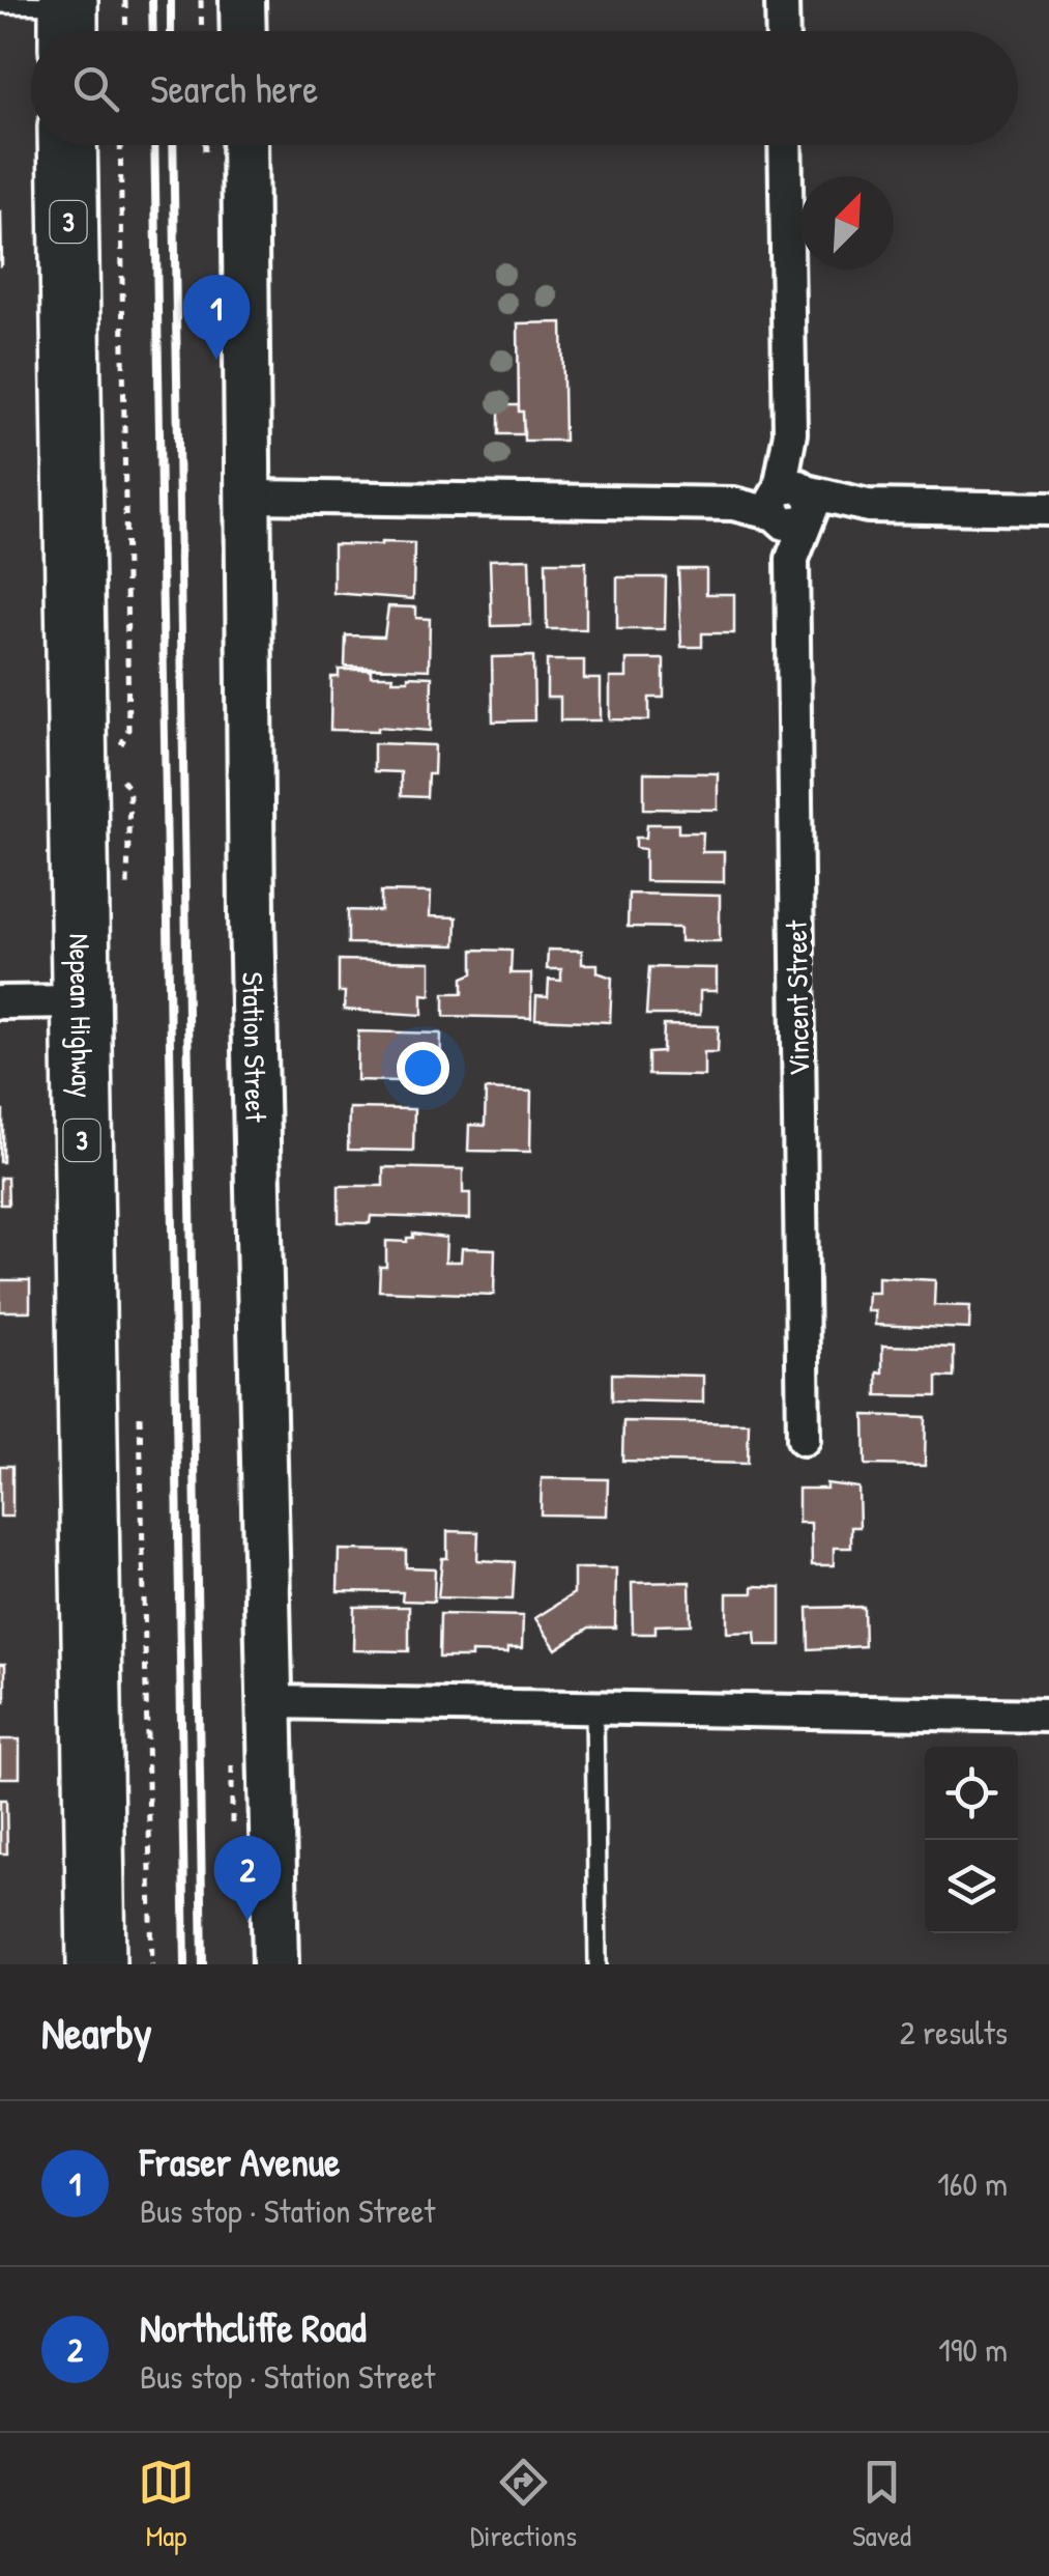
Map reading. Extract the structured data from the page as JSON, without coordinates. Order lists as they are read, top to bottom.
{
  "streets": {
    "highway": ["3", "Nepean Highway"],
    "street": ["Vincent Street", "Station Street"]
  },
  "north": "top right",
  "page": {
    "search": "Search here",
    "pins": ["1", "2"],
    "heading": ["Nearby", "2 results"],
    "list": [
      {
        "mark": "1",
        "name": "Fraser Avenue",
        "note": "Bus stop · Station Street",
        "value": "160 m"
      },
      {
        "mark": "2",
        "name": "Northcliffe Road",
        "note": "Bus stop · Station Street",
        "value": "190 m"
      }
    ],
    "nav": ["Map", "Directions", "Saved"]
  }
}
